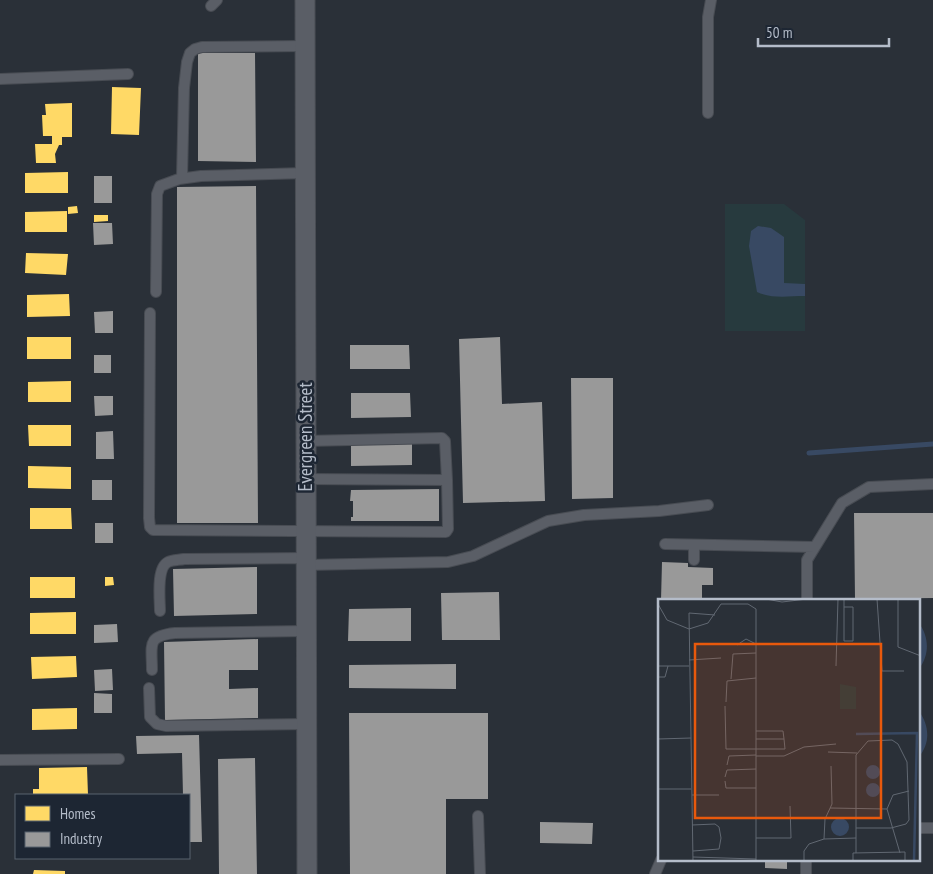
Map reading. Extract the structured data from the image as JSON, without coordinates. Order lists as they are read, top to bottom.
{
  "streets": {
    "street": ["Evergreen Street"]
  },
  "legend": ["Homes", "Industry"],
  "scale_bar": "50 m"
}
